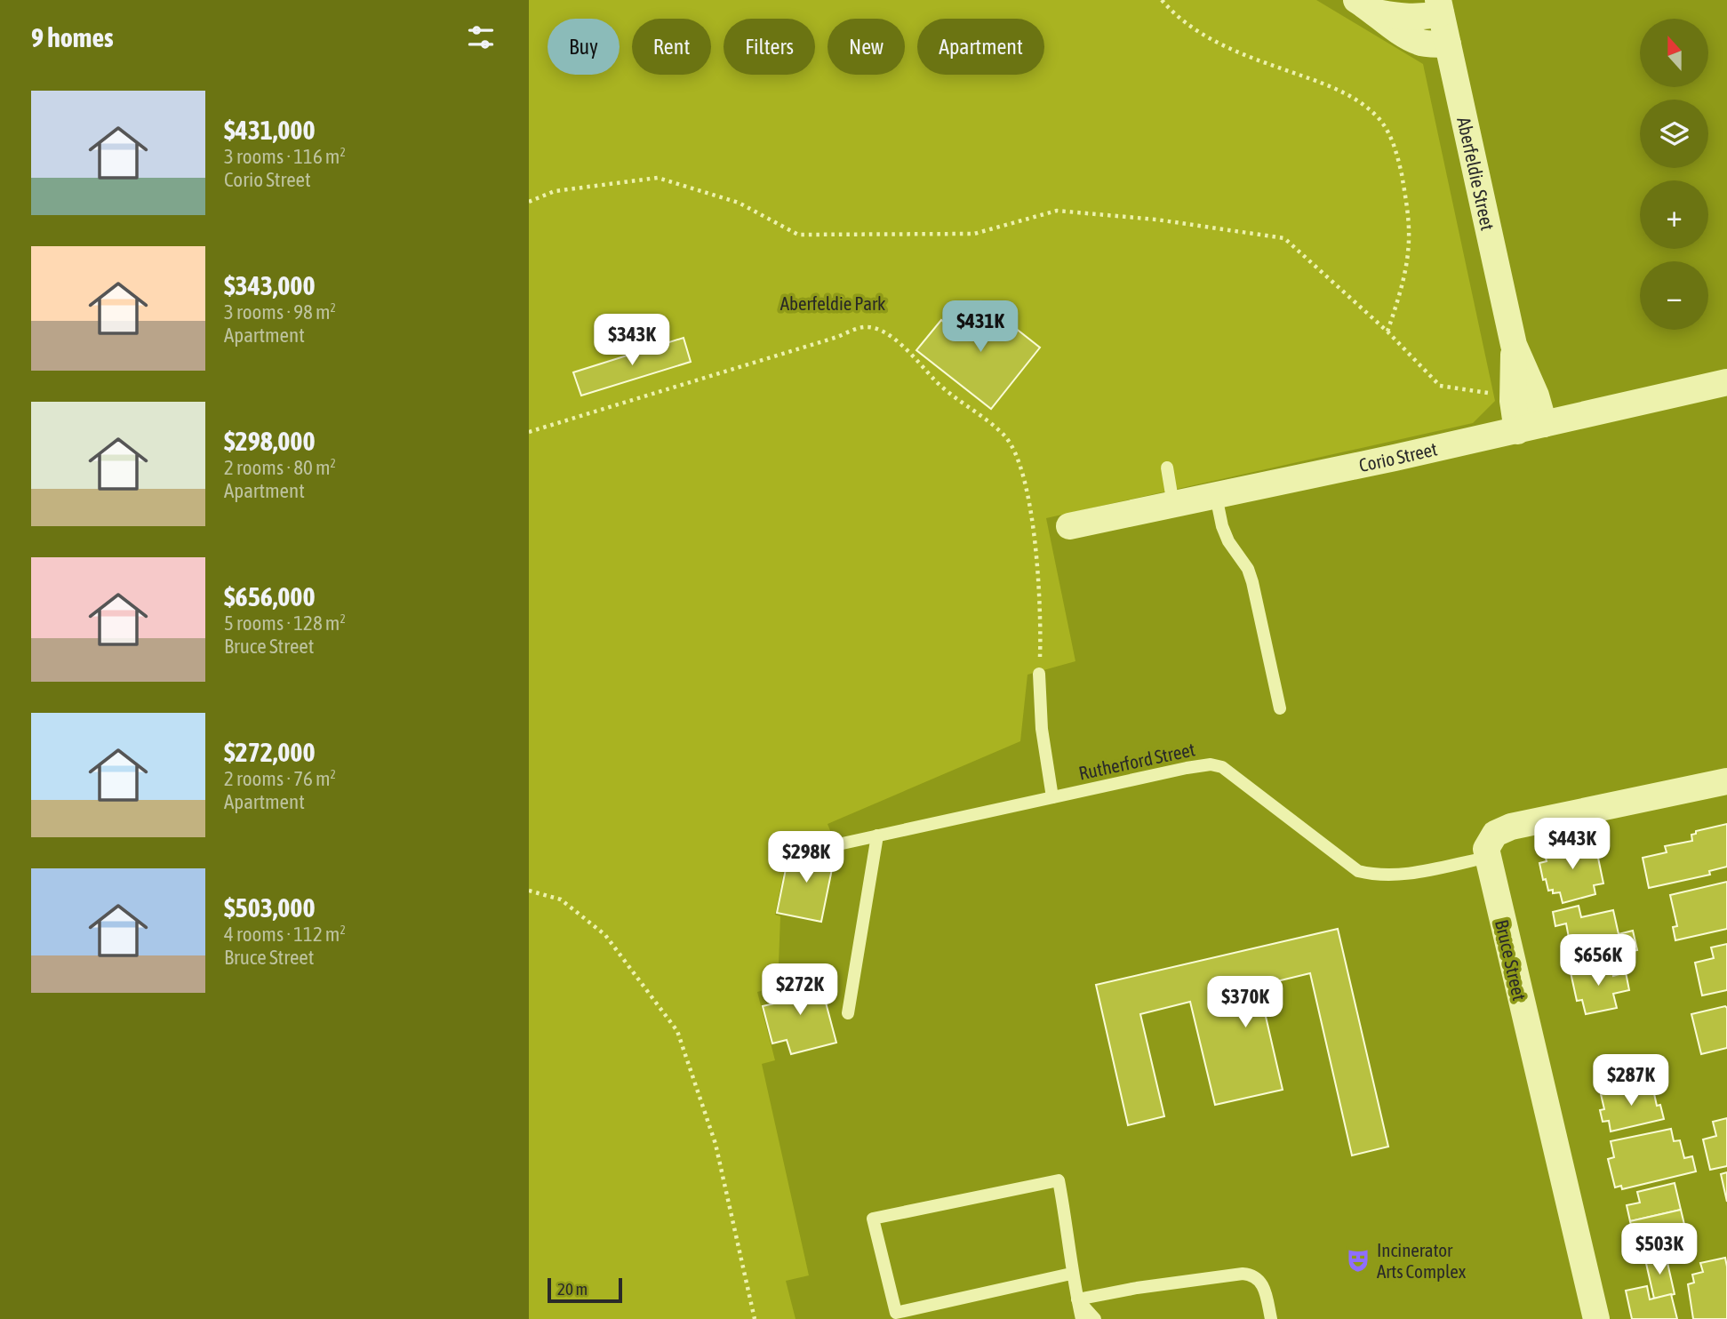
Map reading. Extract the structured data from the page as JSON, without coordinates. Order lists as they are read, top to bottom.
{
  "streets": {
    "street": ["Aberfeldie Street", "Corio Street", "Bruce Street"],
    "lane": ["Rutherford Street"]
  },
  "crossings": [
    ["Aberfeldie Street", "Corio Street"],
    ["Rutherford Street", "Bruce Street"]
  ],
  "parks": ["Aberfeldie Park"],
  "places": {
    "theatre": ["Incinerator Arts Complex"]
  },
  "scale_bar": "20 m",
  "north": "top",
  "page": {
    "heading": "9 homes",
    "map_buttons": ["+", "−"],
    "chip": [
      "Buy",
      "Rent",
      "Filters",
      "New",
      "Apartment"
    ],
    "list": [
      {
        "name": "$431,000",
        "note": "3 rooms · 116 m² · Corio Street"
      },
      {
        "name": "$343,000",
        "note": "3 rooms · 98 m² · Apartment"
      },
      {
        "name": "$298,000",
        "note": "2 rooms · 80 m² · Apartment"
      },
      {
        "name": "$656,000",
        "note": "5 rooms · 128 m² · Bruce Street"
      },
      {
        "name": "$272,000",
        "note": "2 rooms · 76 m² · Apartment"
      },
      {
        "name": "$503,000",
        "note": "4 rooms · 112 m² · Bruce Street"
      }
    ],
    "price": [
      "$431K",
      "$343K",
      "$443K",
      "$298K",
      "$656K",
      "$272K",
      "$370K",
      "$287K",
      "$503K"
    ],
    "scale": "20 m"
  }
}
